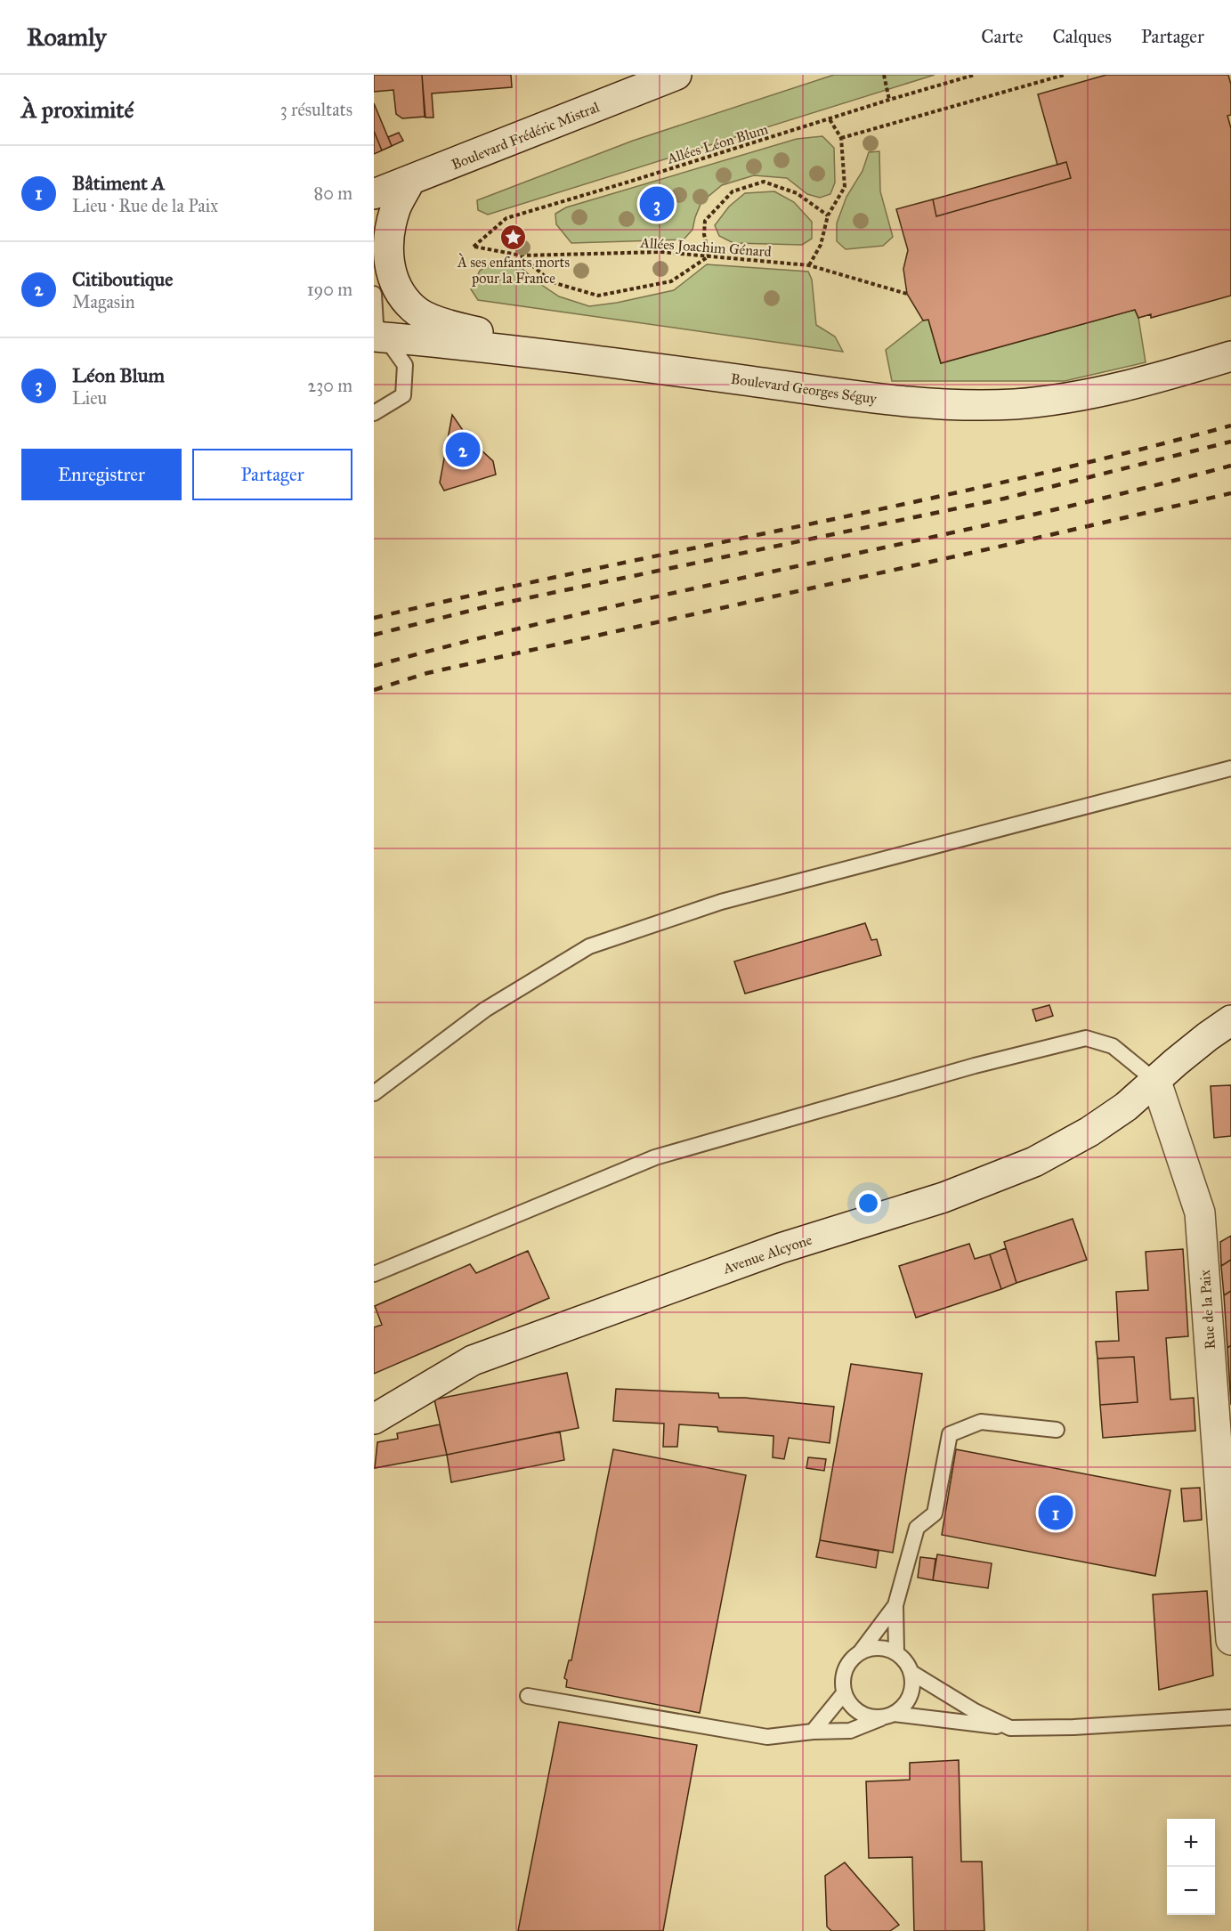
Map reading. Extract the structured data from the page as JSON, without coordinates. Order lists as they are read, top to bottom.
{
  "streets": {
    "street": [
      "Boulevard Frédéric Mistral",
      "Boulevard Georges Séguy",
      "Avenue Alcyone",
      "Rue de la Paix"
    ],
    "path": ["Allées Léon Blum", "Allées Joachim Génard"]
  },
  "crossings": [
    ["Allées Léon Blum", "Allées Joachim Génard"],
    ["Avenue Alcyone", "Rue de la Paix"]
  ],
  "places": {
    "place": ["À ses enfants morts pour la France"]
  },
  "page": {
    "header": "Roamly",
    "nav": ["Carte", "Calques", "Partager"],
    "heading": ["À proximité", "3 résultats"],
    "list": [
      {
        "mark": "1",
        "name": "Bâtiment A",
        "note": "Lieu · Rue de la Paix",
        "value": "80 m"
      },
      {
        "mark": "2",
        "name": "Citiboutique",
        "note": "Magasin",
        "value": "190 m"
      },
      {
        "mark": "3",
        "name": "Léon Blum",
        "note": "Lieu",
        "value": "230 m"
      }
    ],
    "pins": ["3", "2", "1"],
    "buttons": ["Enregistrer", "Partager"],
    "map_buttons": ["+", "−"]
  }
}
